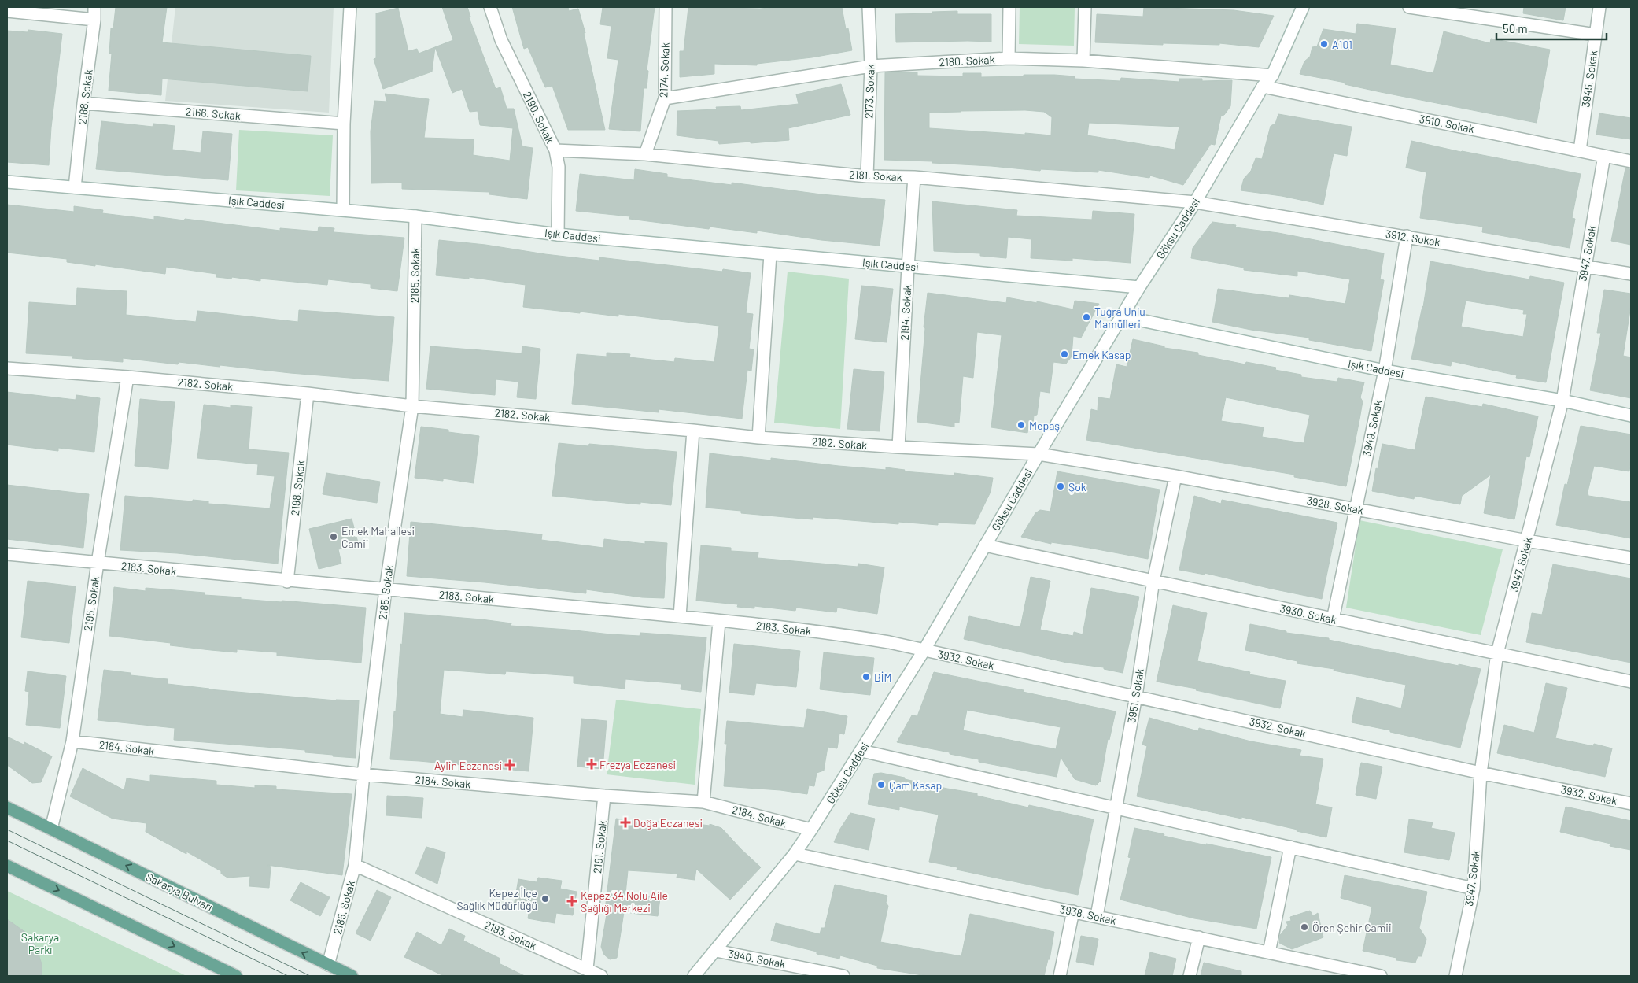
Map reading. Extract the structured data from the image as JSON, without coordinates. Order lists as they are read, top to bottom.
{
  "streets": {
    "main road": ["Sakarya Bulvarı"],
    "street": [
      "2180. Sokak",
      "2174. Sokak",
      "3945. Sokak",
      "2173. Sokak",
      "2188. Sokak",
      "2166. Sokak",
      "2190. Sokak",
      "3910. Sokak",
      "2181. Sokak",
      "Işık Caddesi",
      "Göksu Caddesi",
      "3912. Sokak",
      "3947. Sokak",
      "2185. Sokak",
      "2194. Sokak",
      "2182. Sokak",
      "3949. Sokak",
      "2198. Sokak",
      "3928. Sokak",
      "2183. Sokak",
      "2195. Sokak",
      "3930. Sokak",
      "3932. Sokak",
      "3951. Sokak",
      "2184. Sokak",
      "2191. Sokak",
      "3938. Sokak",
      "2193. Sokak",
      "3940. Sokak"
    ]
  },
  "crossings": [
    ["2180. Sokak", "2174. Sokak"],
    ["2180. Sokak", "2173. Sokak"],
    ["2180. Sokak", "Göksu Caddesi"],
    ["2174. Sokak", "2181. Sokak"],
    ["3945. Sokak", "3910. Sokak"],
    ["2173. Sokak", "2181. Sokak"],
    ["2188. Sokak", "2166. Sokak"],
    ["2188. Sokak", "Işık Caddesi"],
    ["2190. Sokak", "2181. Sokak"],
    ["2190. Sokak", "Işık Caddesi"],
    ["3910. Sokak", "Göksu Caddesi"],
    ["3910. Sokak", "3947. Sokak"],
    ["2181. Sokak", "Göksu Caddesi"],
    ["2181. Sokak", "3912. Sokak"],
    ["2181. Sokak", "2194. Sokak"],
    ["Işık Caddesi", "Göksu Caddesi"],
    ["Işık Caddesi", "3947. Sokak"],
    ["Işık Caddesi", "2185. Sokak"],
    ["Işık Caddesi", "2194. Sokak"],
    ["Işık Caddesi", "3949. Sokak"],
    ["Göksu Caddesi", "3912. Sokak"],
    ["Göksu Caddesi", "2182. Sokak"],
    ["Göksu Caddesi", "3928. Sokak"],
    ["Göksu Caddesi", "2183. Sokak"],
    ["Göksu Caddesi", "3930. Sokak"],
    ["Göksu Caddesi", "3932. Sokak"],
    ["Göksu Caddesi", "2184. Sokak"],
    ["Göksu Caddesi", "3938. Sokak"],
    ["Göksu Caddesi", "3940. Sokak"],
    ["3912. Sokak", "3947. Sokak"],
    ["3912. Sokak", "3949. Sokak"],
    ["3947. Sokak", "3928. Sokak"],
    ["3947. Sokak", "3930. Sokak"],
    ["3947. Sokak", "3932. Sokak"],
    ["2185. Sokak", "2182. Sokak"],
    ["2185. Sokak", "2183. Sokak"],
    ["2185. Sokak", "2184. Sokak"],
    ["2185. Sokak", "Sakarya Bulvarı"],
    ["2185. Sokak", "2193. Sokak"],
    ["2194. Sokak", "2182. Sokak"],
    ["2182. Sokak", "2198. Sokak"],
    ["2182. Sokak", "3928. Sokak"],
    ["2182. Sokak", "2195. Sokak"],
    ["3949. Sokak", "3928. Sokak"],
    ["3949. Sokak", "3930. Sokak"],
    ["2198. Sokak", "2183. Sokak"],
    ["3928. Sokak", "3951. Sokak"],
    ["2183. Sokak", "2195. Sokak"],
    ["2183. Sokak", "3932. Sokak"],
    ["2195. Sokak", "2184. Sokak"],
    ["2195. Sokak", "Sakarya Bulvarı"],
    ["3930. Sokak", "3951. Sokak"],
    ["3932. Sokak", "3951. Sokak"],
    ["3951. Sokak", "3938. Sokak"],
    ["2184. Sokak", "2191. Sokak"],
    ["2191. Sokak", "2193. Sokak"]
  ],
  "parks": ["Sakarya Parkı"],
  "places": {
    "other": [
      "A101",
      "Tuğra Unlu Mamülleri",
      "Emek Kasap",
      "Mepaş",
      "Şok",
      "Emek Mahallesi Camii",
      "BİM",
      "Çam Kasap",
      "Kepez İlçe Sağlık Müdürlüğü",
      "Ören Şehir Camii"
    ],
    "health": [
      "Frezya Eczanesi",
      "Aylin Eczanesi",
      "Doğa Eczanesi",
      "Kepez 34 Nolu Aile Sağlığı Merkezi"
    ]
  },
  "scale_bar": "50 m"
}
